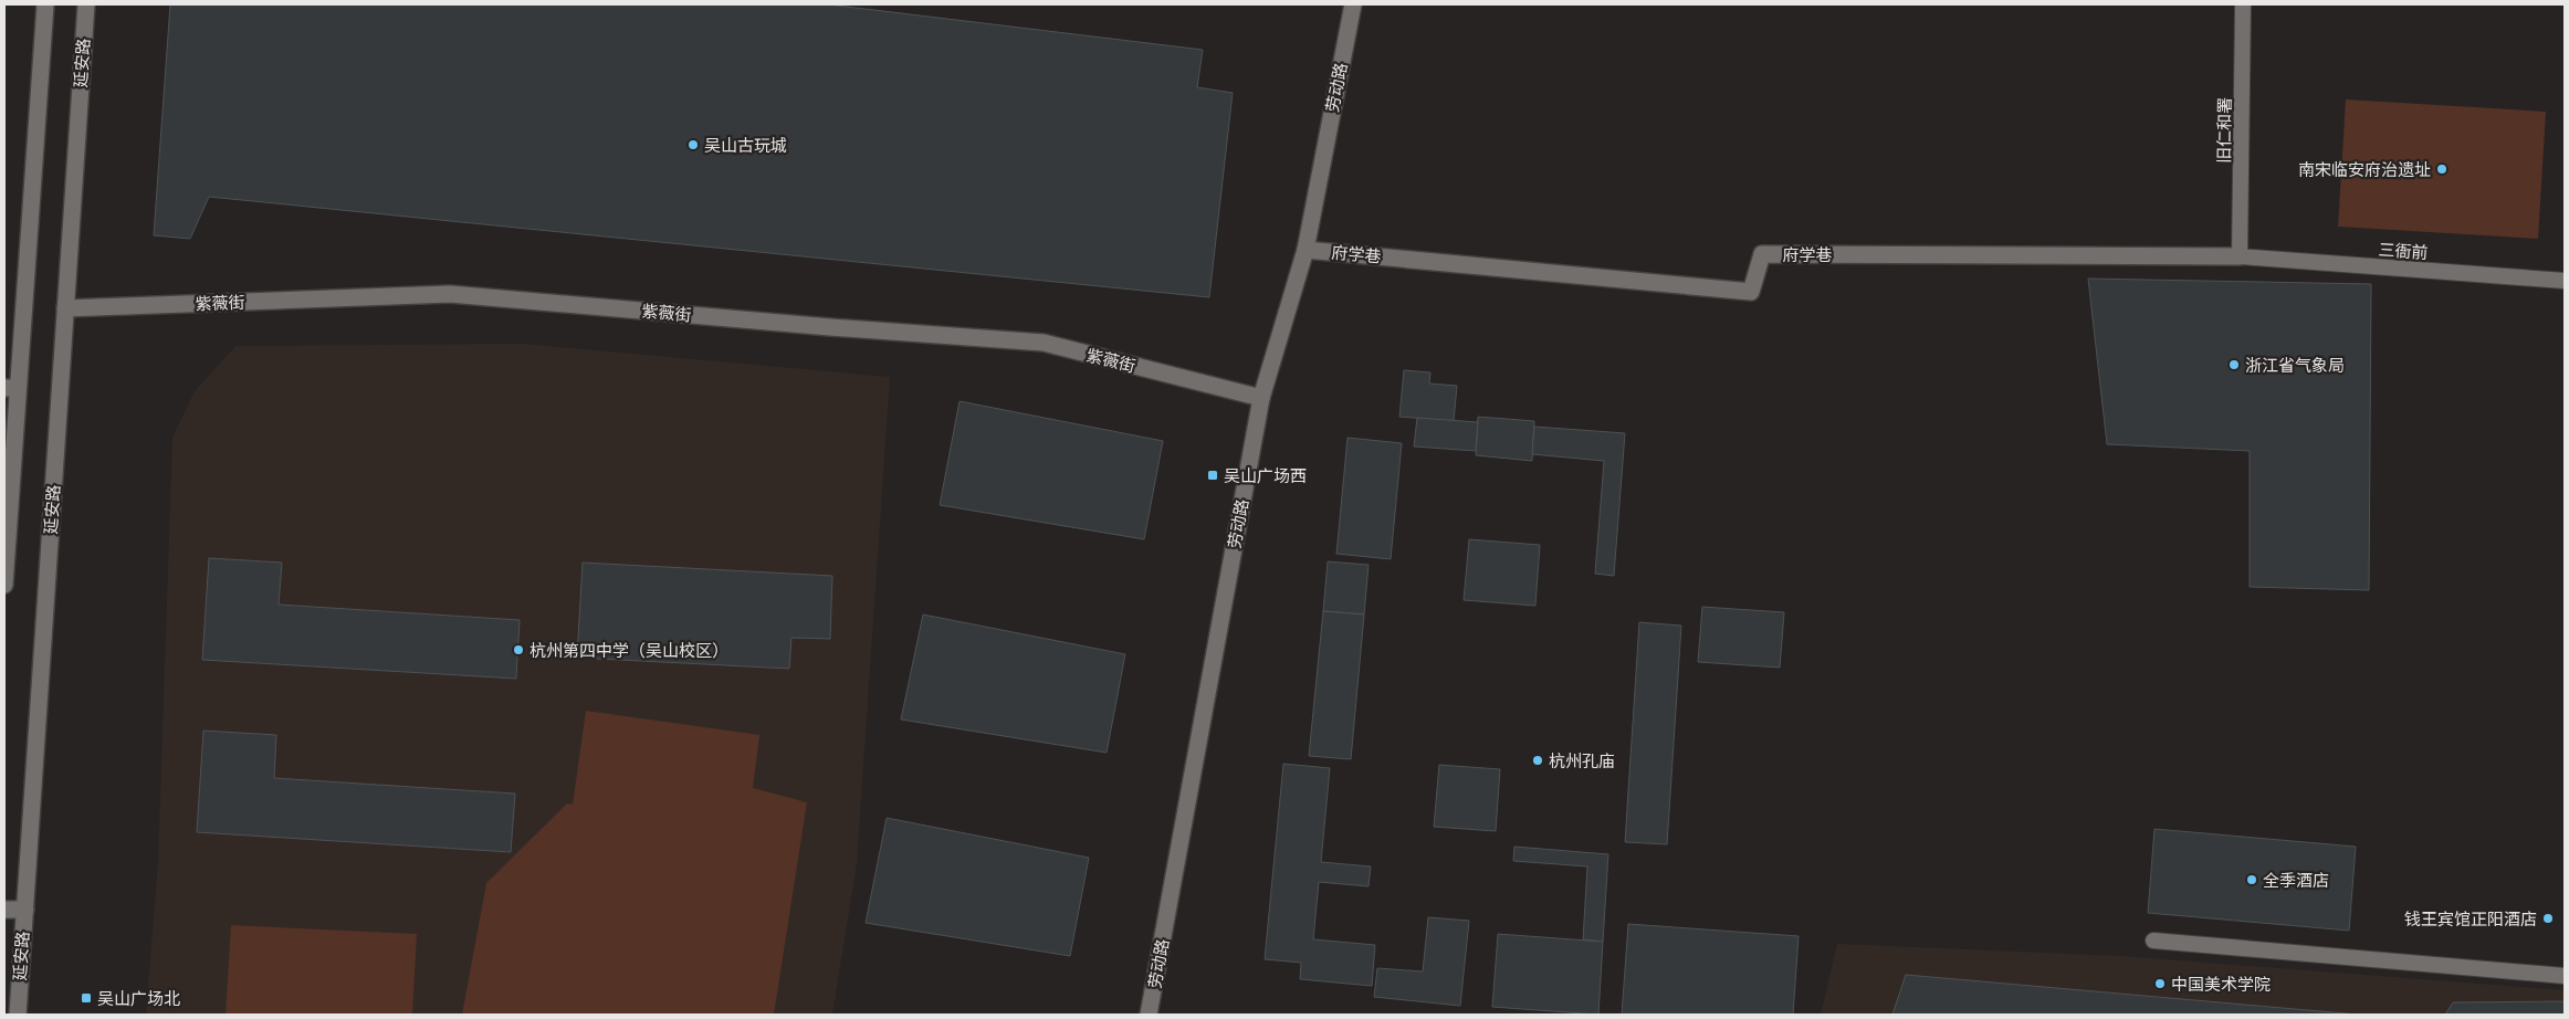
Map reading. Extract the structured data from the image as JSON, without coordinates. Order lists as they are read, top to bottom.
{
  "streets": {
    "street": [
      "延安路",
      "劳动路",
      "府学巷",
      "紫薇街"
    ],
    "lane": ["旧仁和署", "三衙前"]
  },
  "crossings": [
    ["延安路", "紫薇街"],
    ["劳动路", "府学巷"],
    ["劳动路", "紫薇街"],
    ["旧仁和署", "三衙前"],
    ["旧仁和署", "府学巷"],
    ["三衙前", "府学巷"]
  ],
  "places": {
    "other": [
      "吴山古玩城",
      "南宋临安府治遗址",
      "浙江省气象局",
      "杭州第四中学（吴山校区）",
      "杭州孔庙",
      "全季酒店",
      "钱王宾馆正阳酒店",
      "中国美术学院"
    ],
    "transit": ["吴山广场西", "吴山广场北"]
  }
}
